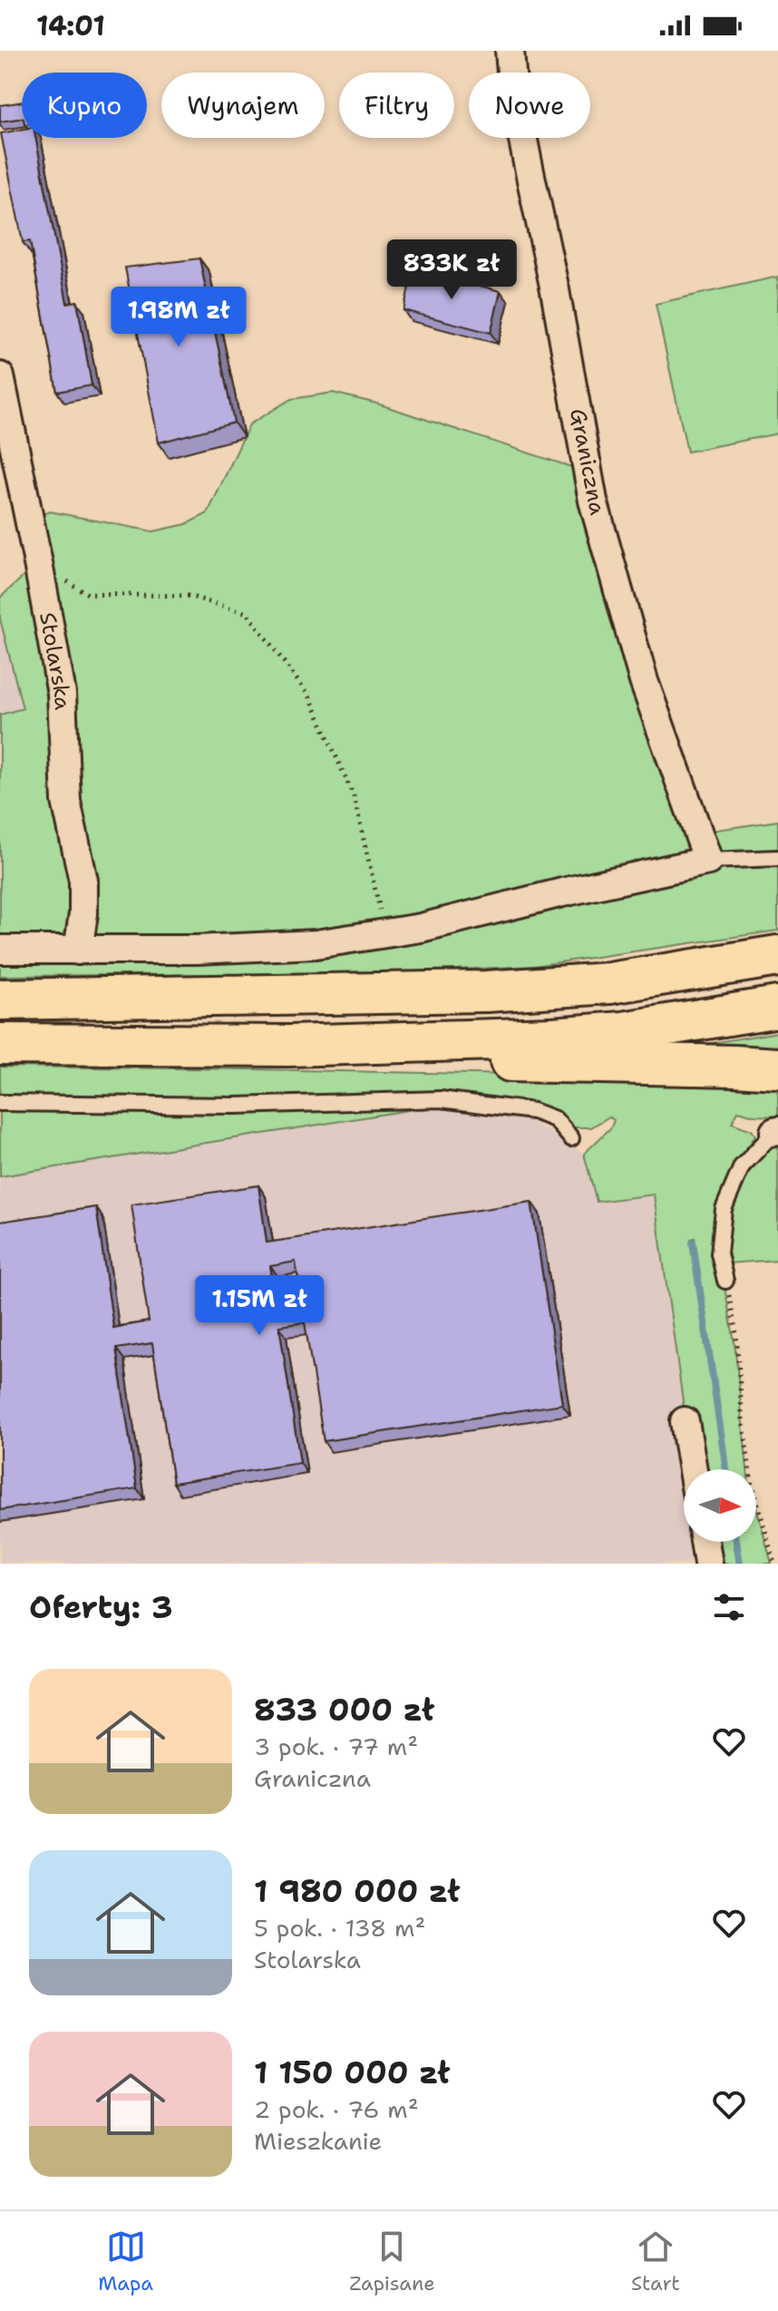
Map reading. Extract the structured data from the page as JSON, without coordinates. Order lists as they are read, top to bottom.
{
  "streets": {
    "street": ["Graniczna", "Stolarska"]
  },
  "north": "right",
  "page": {
    "status": "14:01",
    "chip": [
      "Kupno",
      "Wynajem",
      "Filtry",
      "Nowe"
    ],
    "price": ["833K zł", "1.98M zł", "1.15M zł"],
    "heading": "Oferty: 3",
    "list": [
      {
        "name": "833 000 zł",
        "note": "3 pok. · 77 m² · Graniczna"
      },
      {
        "name": "1 980 000 zł",
        "note": "5 pok. · 138 m² · Stolarska"
      },
      {
        "name": "1 150 000 zł",
        "note": "2 pok. · 76 m² · Mieszkanie"
      }
    ],
    "tabs": ["Mapa", "Zapisane", "Start"]
  }
}
